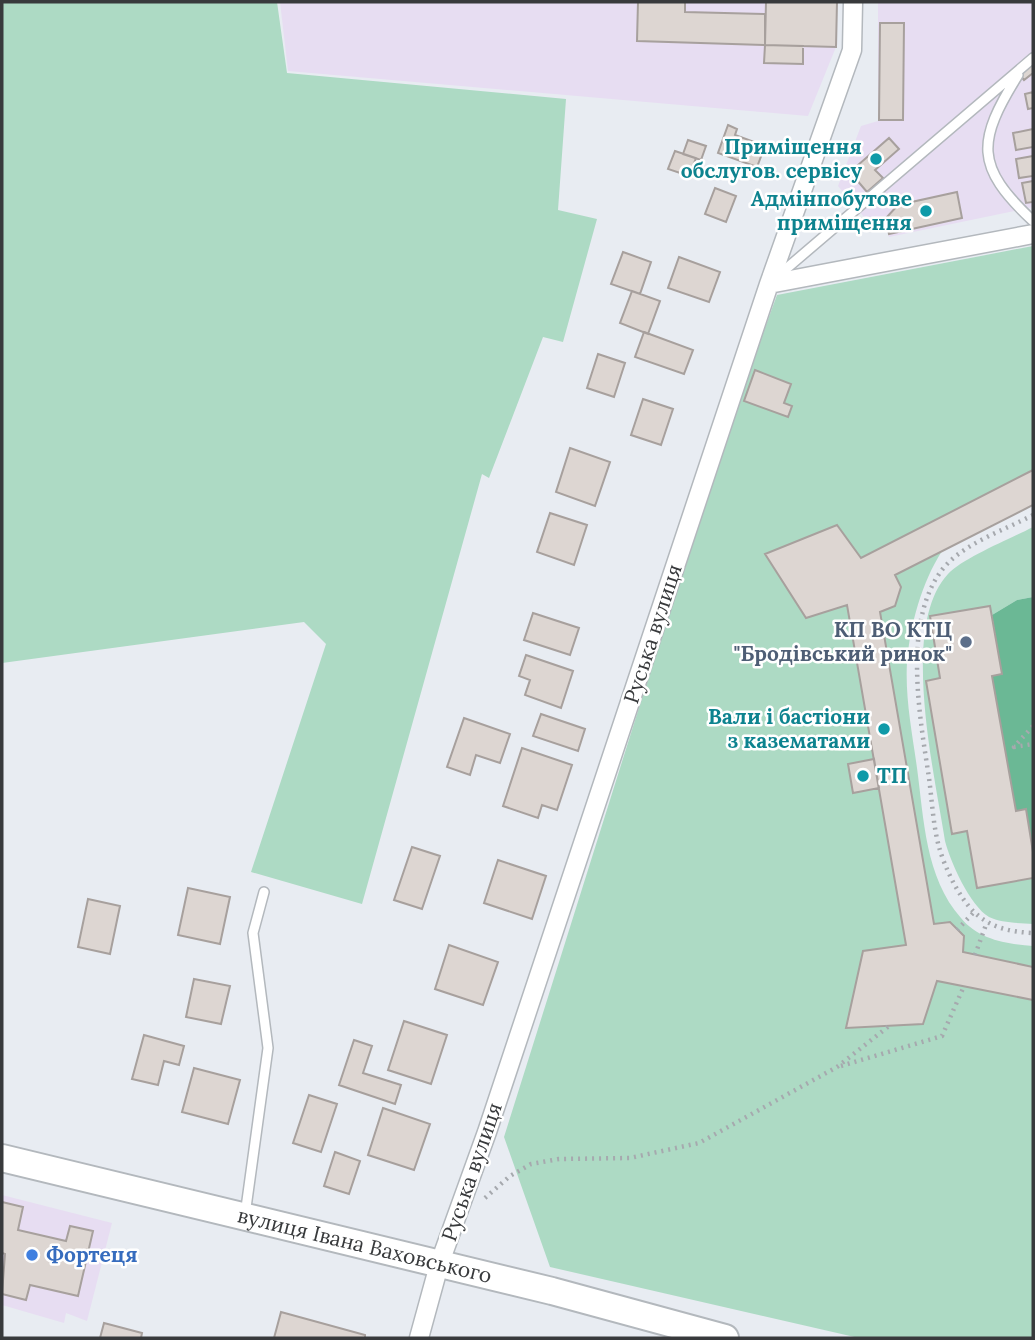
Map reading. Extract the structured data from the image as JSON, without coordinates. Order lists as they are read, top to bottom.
{
  "streets": {
    "main road": ["вулиця Івана Ваховського"],
    "street": ["Руська вулиця"]
  },
  "crossings": [
    ["Руська вулиця", "вулиця Івана Ваховського"]
  ],
  "places": [
    "Приміщення обслугов. сервісу",
    "Адмінпобутове приміщення",
    "КП ВО КТЦ \"Бродівський ринок\"",
    "Вали і бастіони з казематами",
    "ТП",
    "Фортеця"
  ]
}
